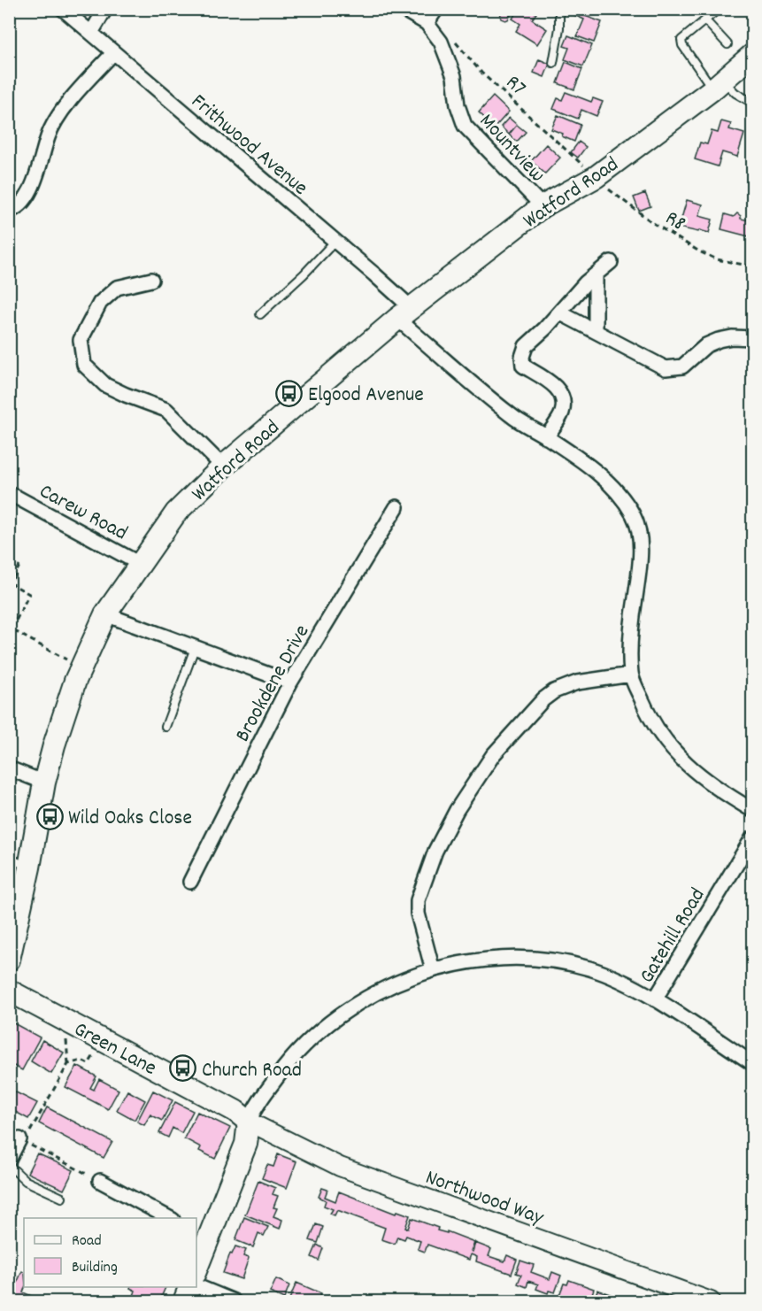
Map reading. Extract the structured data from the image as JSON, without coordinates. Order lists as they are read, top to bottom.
{
  "streets": {
    "main road": ["Watford Road", "Green Lane"],
    "street": [
      "Frithwood Avenue",
      "Mountview",
      "Carew Road",
      "Brookdene Drive",
      "Gatehill Road",
      "Northwood Way"
    ],
    "path": ["R7", "R8"]
  },
  "crossings": [
    ["R7", "Watford Road"],
    ["R7", "R8"],
    ["Frithwood Avenue", "Watford Road"],
    ["Mountview", "Watford Road"],
    ["Watford Road", "R8"],
    ["Watford Road", "Carew Road"],
    ["Gatehill Road", "Green Lane"],
    ["Gatehill Road", "Northwood Way"],
    ["Green Lane", "Northwood Way"]
  ],
  "places": {
    "bus stop": ["Elgood Avenue", "Wild Oaks Close", "Church Road"]
  },
  "legend": ["Road", "Building"]
}
